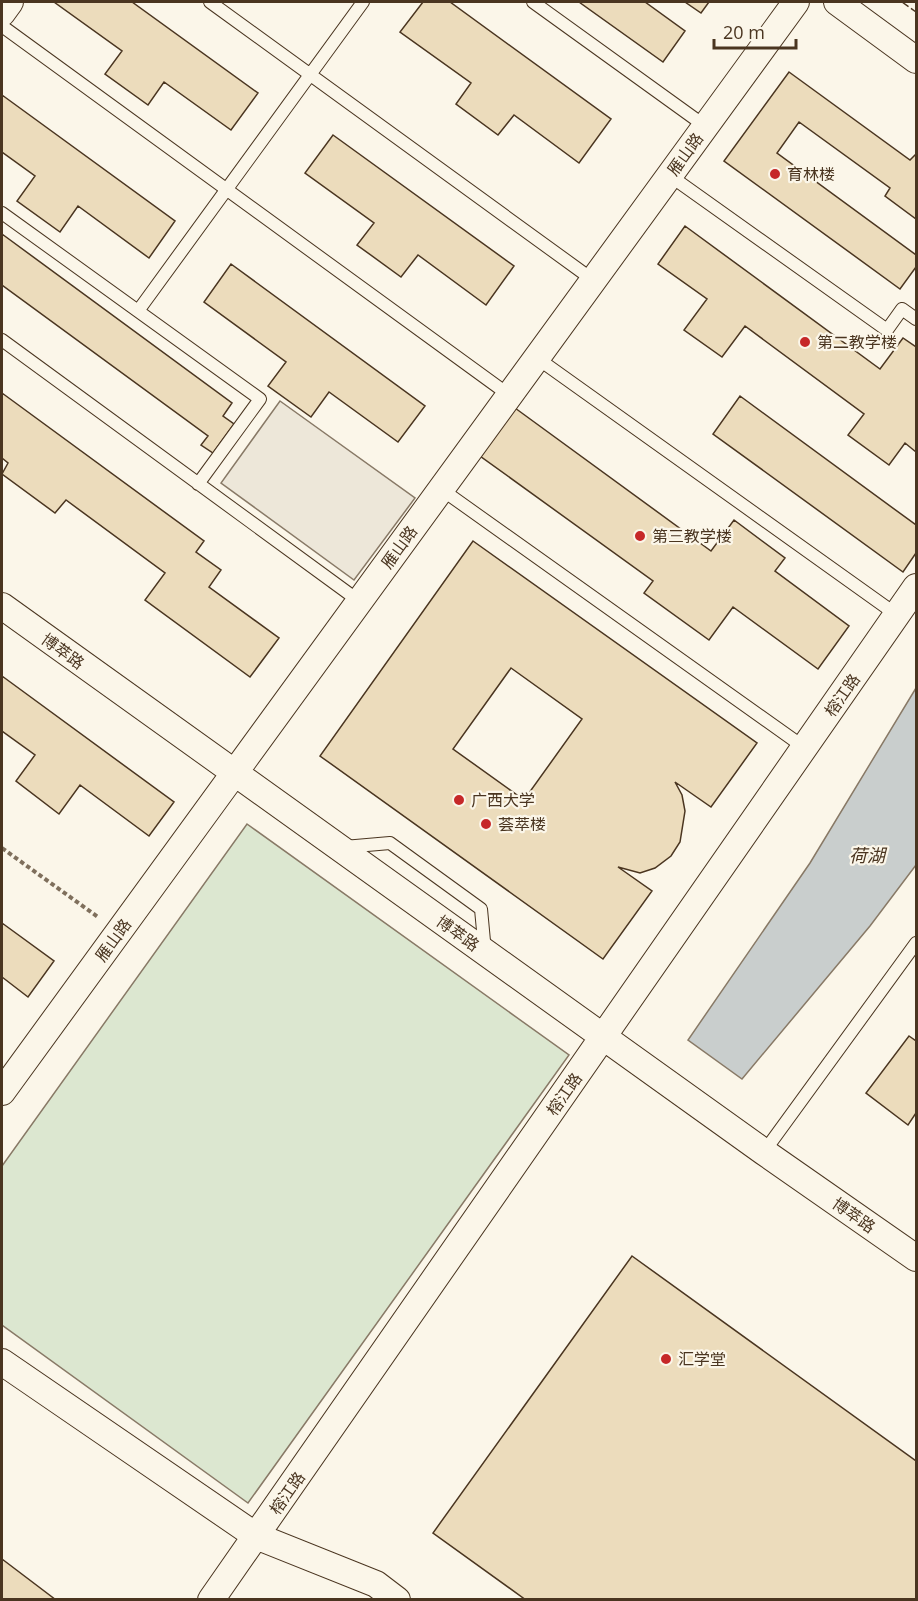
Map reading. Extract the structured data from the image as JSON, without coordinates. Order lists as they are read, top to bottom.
{
  "streets": {
    "street": ["雁山路", "博萃路", "榕江路"]
  },
  "crossings": [
    ["雁山路", "博萃路"],
    ["博萃路", "榕江路"]
  ],
  "water": ["荷湖"],
  "places": [
    "育林楼",
    "第二教学楼",
    "第三教学楼",
    "广西大学",
    "荟萃楼",
    "汇学堂"
  ],
  "scale_bar": "20 m"
}
